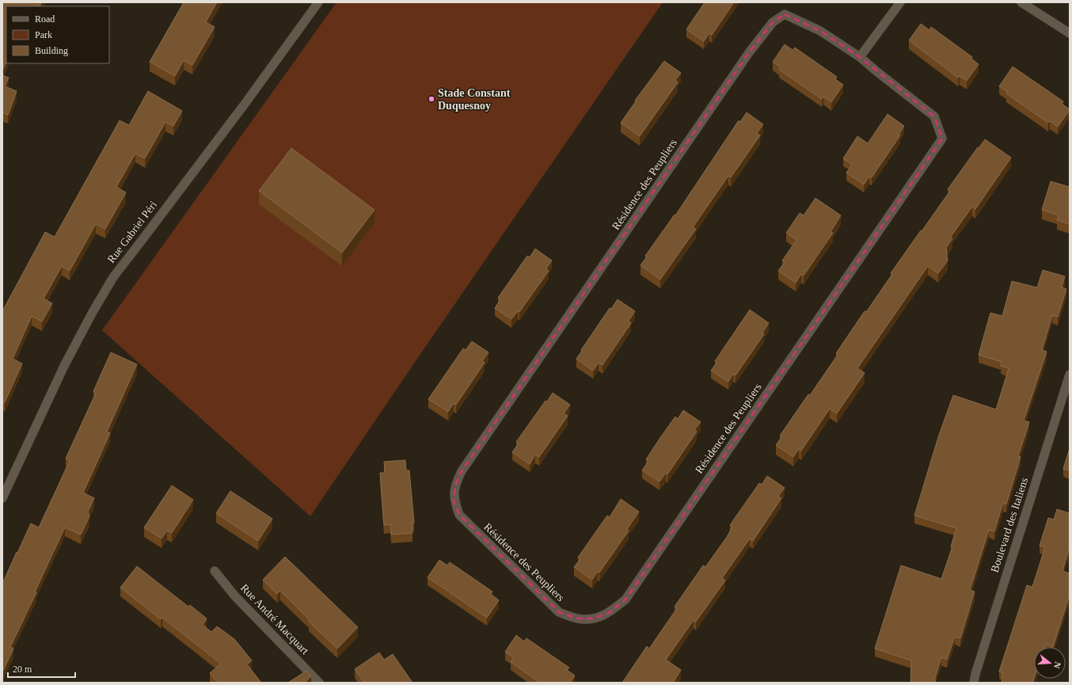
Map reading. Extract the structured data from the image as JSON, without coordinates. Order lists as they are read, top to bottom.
{
  "streets": {
    "street": [
      "Résidence des Peupliers",
      "Rue Gabriel Péri",
      "Boulevard des Italiens",
      "Rue André Macquart"
    ]
  },
  "places": ["Stade Constant Duquesnoy"],
  "legend": ["Road", "Park", "Building"],
  "scale_bar": "20 m",
  "north": "right"
}
